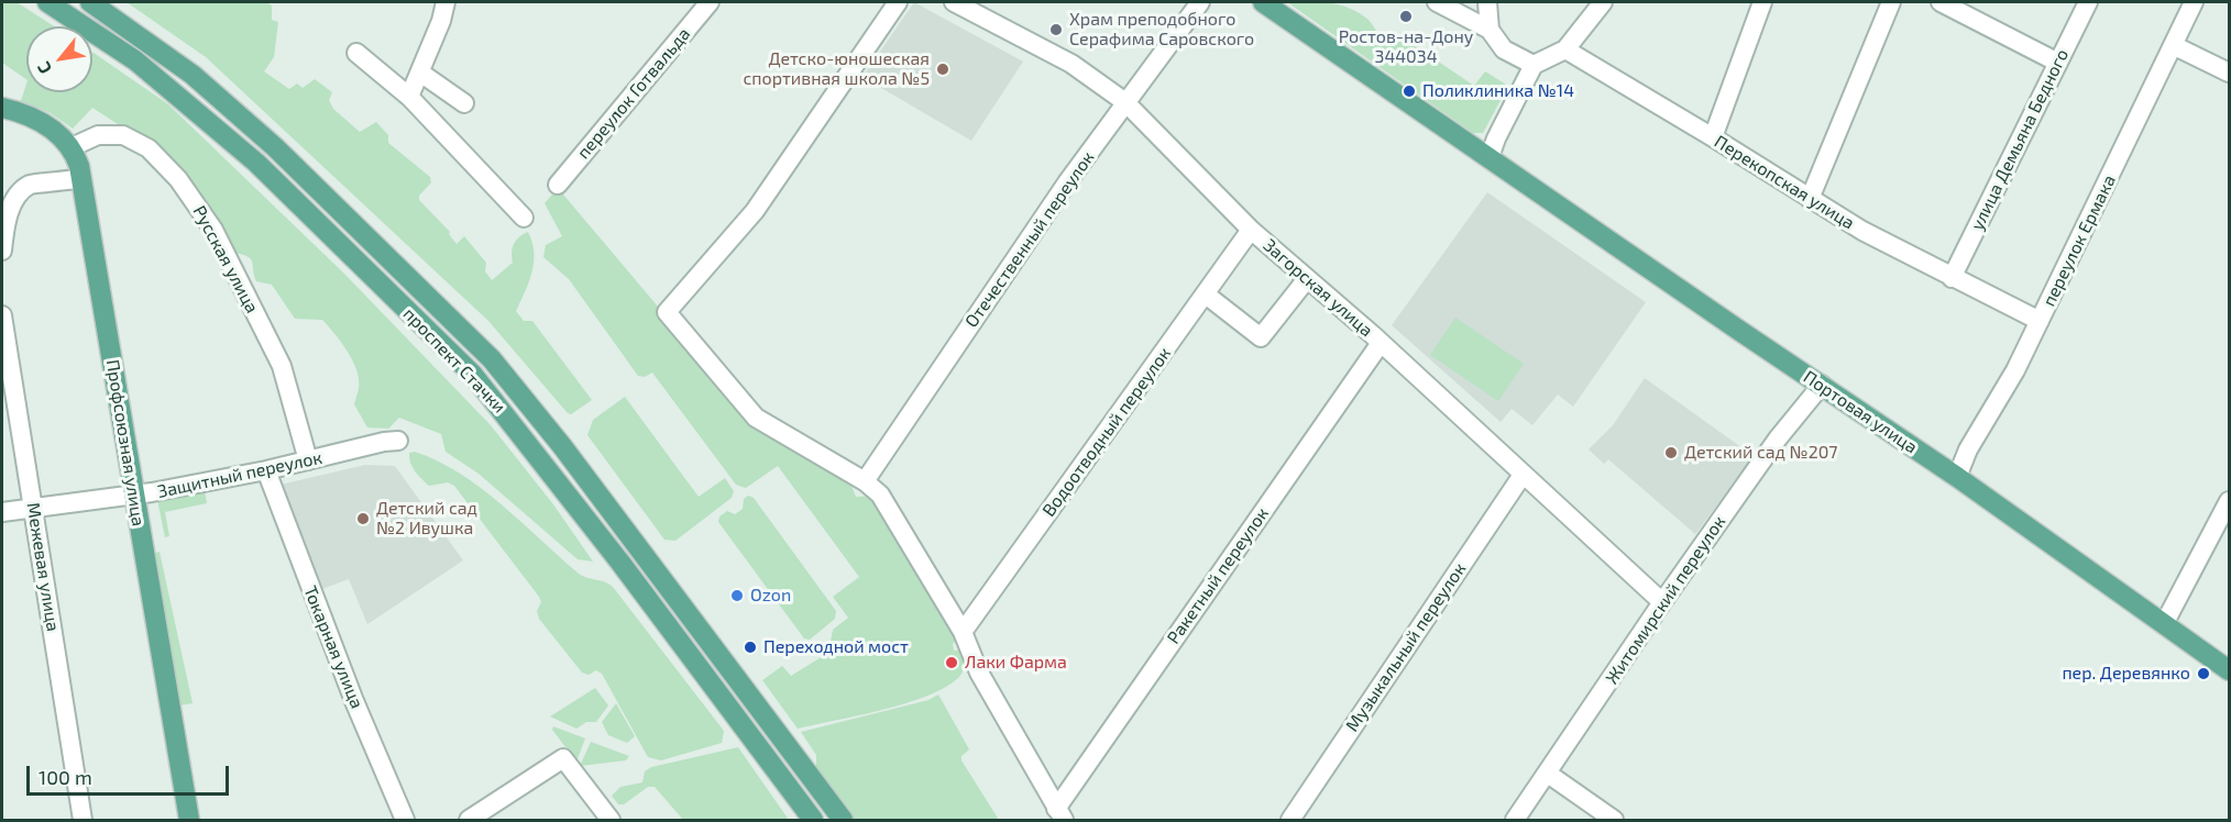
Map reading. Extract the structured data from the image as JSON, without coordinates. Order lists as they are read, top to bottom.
{
  "streets": {
    "main road": ["проспект Стачки", "Портовая улица", "Профсоюзная улица"],
    "street": [
      "переулок Готвальда",
      "улица Демьяна Бедного",
      "Перекопская улица",
      "Отечественный переулок",
      "переулок Ермака",
      "Русская улица",
      "Загорская улица",
      "Водоотводный переулок",
      "Защитный переулок",
      "Межевая улица",
      "Ракетный переулок",
      "Житомирский переулок",
      "Токарная улица",
      "Музыкальный переулок"
    ]
  },
  "crossings": [
    ["улица Демьяна Бедного", "Перекопская улица"],
    ["Перекопская улица", "переулок Ермака"],
    ["Отечественный переулок", "Загорская улица"],
    ["переулок Ермака", "Портовая улица"],
    ["Русская улица", "Профсоюзная улица"],
    ["Русская улица", "Защитный переулок"],
    ["Загорская улица", "Водоотводный переулок"],
    ["Загорская улица", "Ракетный переулок"],
    ["Загорская улица", "Житомирский переулок"],
    ["Загорская улица", "Музыкальный переулок"],
    ["Портовая улица", "Житомирский переулок"],
    ["Профсоюзная улица", "Защитный переулок"],
    ["Защитный переулок", "Межевая улица"],
    ["Защитный переулок", "Токарная улица"]
  ],
  "places": [
    "Ростов-на-Дону 344034",
    "Храм преподобного Серафима Саровского",
    "Детско-юношеская спортивная школа №5",
    "Поликлиника №14",
    "Детский сад №207",
    "Детский сад №2 Ивушка",
    "Ozon",
    "Переходной мост",
    "Лаки Фарма",
    "пер. Деревянко"
  ],
  "scale_bar": "100 m",
  "north": "bottom left"
}
